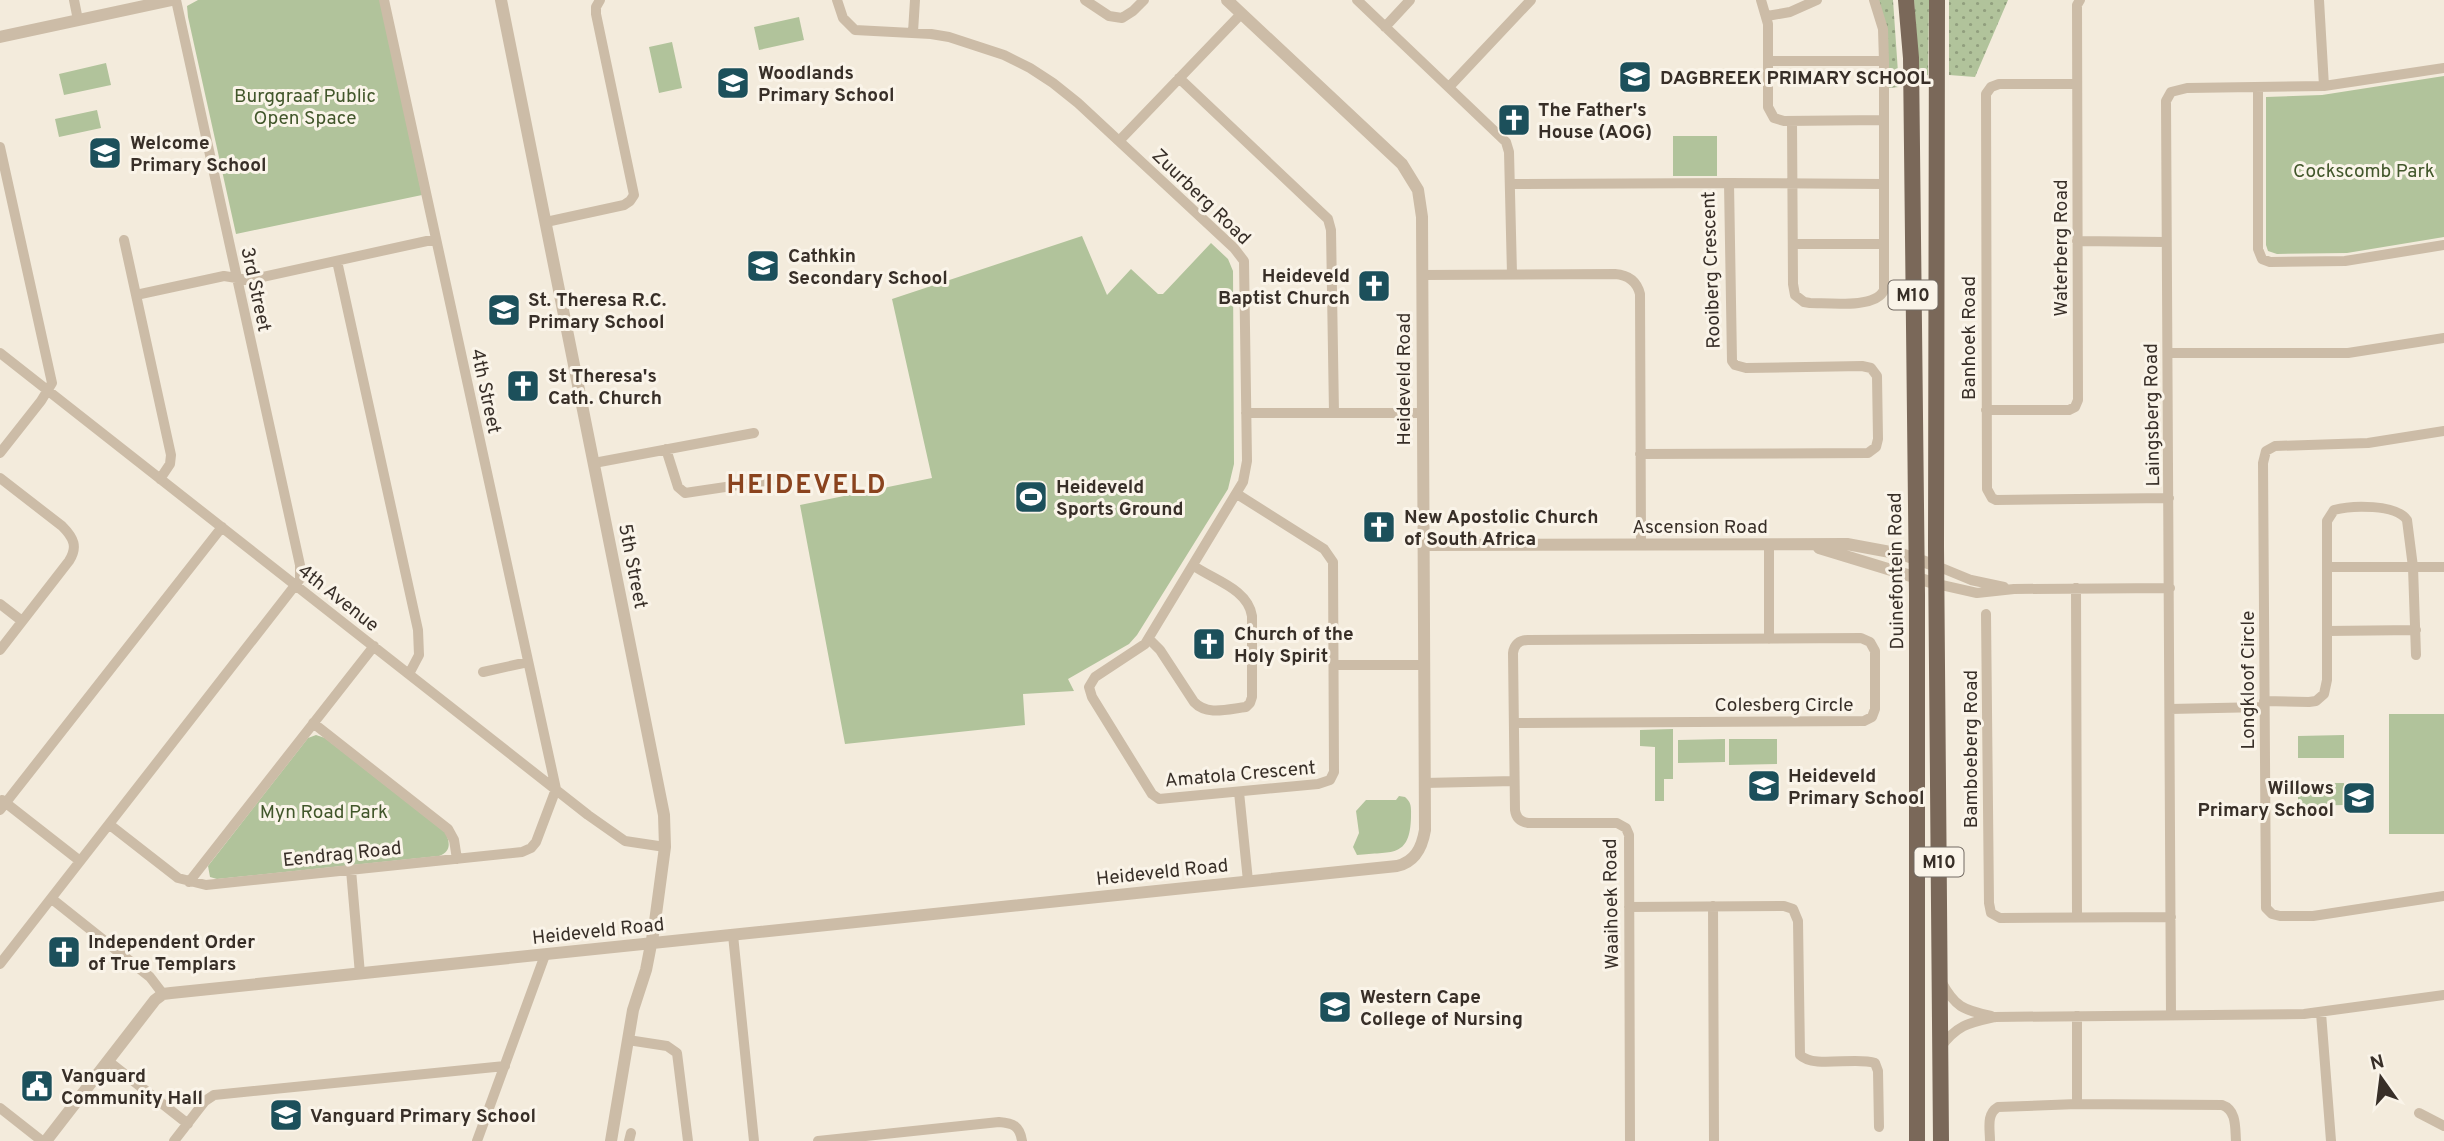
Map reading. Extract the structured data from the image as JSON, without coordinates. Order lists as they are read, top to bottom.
{
  "streets": {
    "main road": ["M10", "Duinefontein Road"],
    "street": [
      "Zuurberg Road",
      "Waterberg Road",
      "Rooiberg Crescent",
      "3rd Street",
      "Banhoek Road",
      "Heideveld Road",
      "4th Street",
      "Laingsberg Road",
      "Ascension Road",
      "5th Street",
      "4th Avenue",
      "Longkloof Circle",
      "Colesberg Circle",
      "Bamboeberg Road",
      "Amatola Crescent",
      "Eendrag Road",
      "Waaihoek Road"
    ]
  },
  "crossings": [
    ["Zuurberg Road", "Amatola Crescent"],
    ["Waterberg Road", "Banhoek Road"],
    ["3rd Street", "4th Avenue"],
    ["M10", "Ascension Road"],
    ["Banhoek Road", "Laingsberg Road"],
    ["Heideveld Road", "Ascension Road"],
    ["Heideveld Road", "5th Street"],
    ["4th Street", "4th Avenue"],
    ["4th Street", "Eendrag Road"],
    ["Laingsberg Road", "Bamboeberg Road"],
    ["Ascension Road", "Duinefontein Road"],
    ["5th Street", "4th Avenue"],
    ["4th Avenue", "Eendrag Road"],
    ["Colesberg Circle", "Waaihoek Road"]
  ],
  "districts": ["HEIDEVELD"],
  "parks": ["Burggraaf Public Open Space", "Cockscomb Park", "Myn Road Park"],
  "places": {
    "school or university": [
      "DAGBREEK PRIMARY SCHOOL",
      "Woodlands Primary School",
      "Welcome Primary School",
      "Cathkin Secondary School",
      "St. Theresa R.C. Primary School",
      "Heideveld Primary School",
      "Willows Primary School",
      "Western Cape College of Nursing",
      "Vanguard Primary School"
    ],
    "church": [
      "The Father's House (AOG)",
      "Heideveld Baptist Church",
      "St Theresa's Cath. Church",
      "New Apostolic Church of South Africa",
      "Church of the Holy Spirit",
      "Independent Order of True Templars"
    ],
    "sports": ["Heideveld Sports Ground"],
    "public building": ["Vanguard Community Hall"]
  },
  "north": "top"
}
